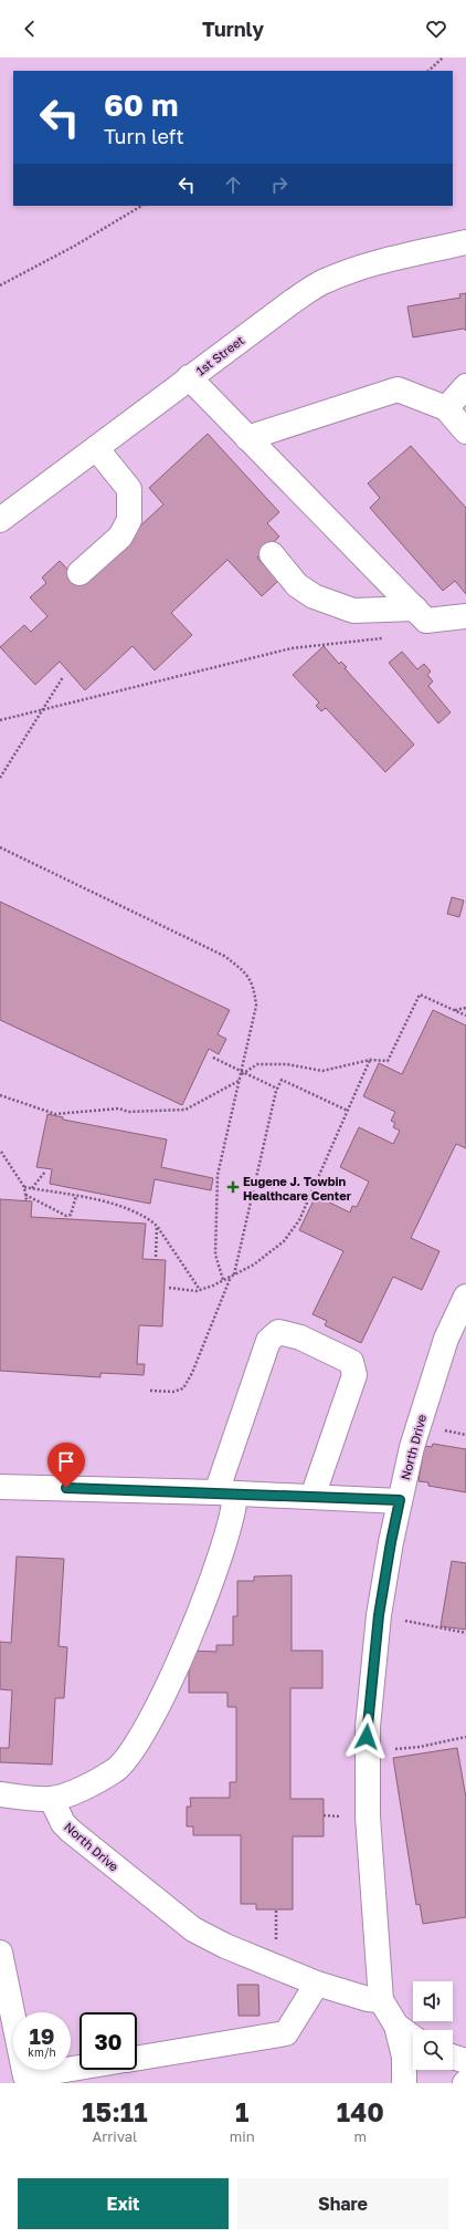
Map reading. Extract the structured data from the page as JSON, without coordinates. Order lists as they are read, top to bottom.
{
  "streets": {
    "street": ["1st Street", "North Drive"]
  },
  "places": {
    "health": ["Eugene J. Towbin Healthcare Center"]
  },
  "page": {
    "header": "Turnly",
    "turn": ["60 m", "Turn left"],
    "speed": "19 km/h",
    "limit": "30",
    "eta": [
      "15:11",
      "Arrival",
      "1",
      "min",
      "140",
      "m"
    ],
    "buttons": ["Exit", "Share"]
  }
}
